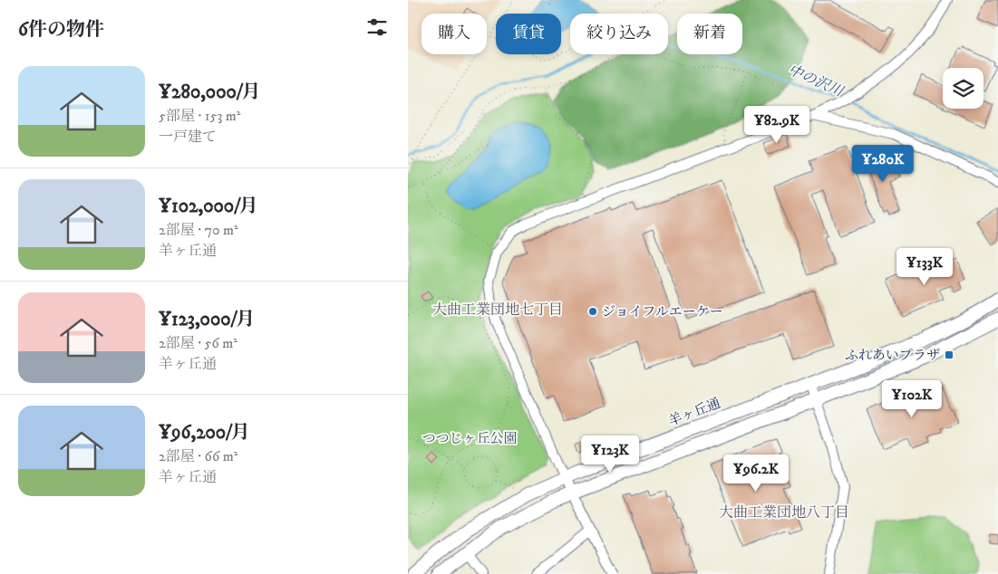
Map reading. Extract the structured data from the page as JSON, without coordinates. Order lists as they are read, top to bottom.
{
  "streets": {
    "main road": ["羊ヶ丘通"]
  },
  "districts": ["大曲工業団地七丁目", "大曲工業団地八丁目"],
  "water": ["中の沢川"],
  "parks": ["つつじヶ丘公園"],
  "places": {
    "other": ["ジョイフルエーケー"],
    "transit": ["ふれあいプラザ"]
  },
  "page": {
    "heading": "6件の物件",
    "chip": [
      "購入",
      "賃貸",
      "絞り込み",
      "新着"
    ],
    "list": [
      {
        "name": "¥280,000/月",
        "note": "5部屋 · 153 m² · 一戸建て"
      },
      {
        "name": "¥102,000/月",
        "note": "2部屋 · 70 m² · 羊ヶ丘通"
      },
      {
        "name": "¥123,000/月",
        "note": "2部屋 · 56 m² · 羊ヶ丘通"
      },
      {
        "name": "¥96,200/月",
        "note": "2部屋 · 66 m² · 羊ヶ丘通"
      }
    ],
    "price": [
      "¥82.9K",
      "¥280K",
      "¥133K",
      "¥102K",
      "¥123K",
      "¥96.2K"
    ]
  }
}
